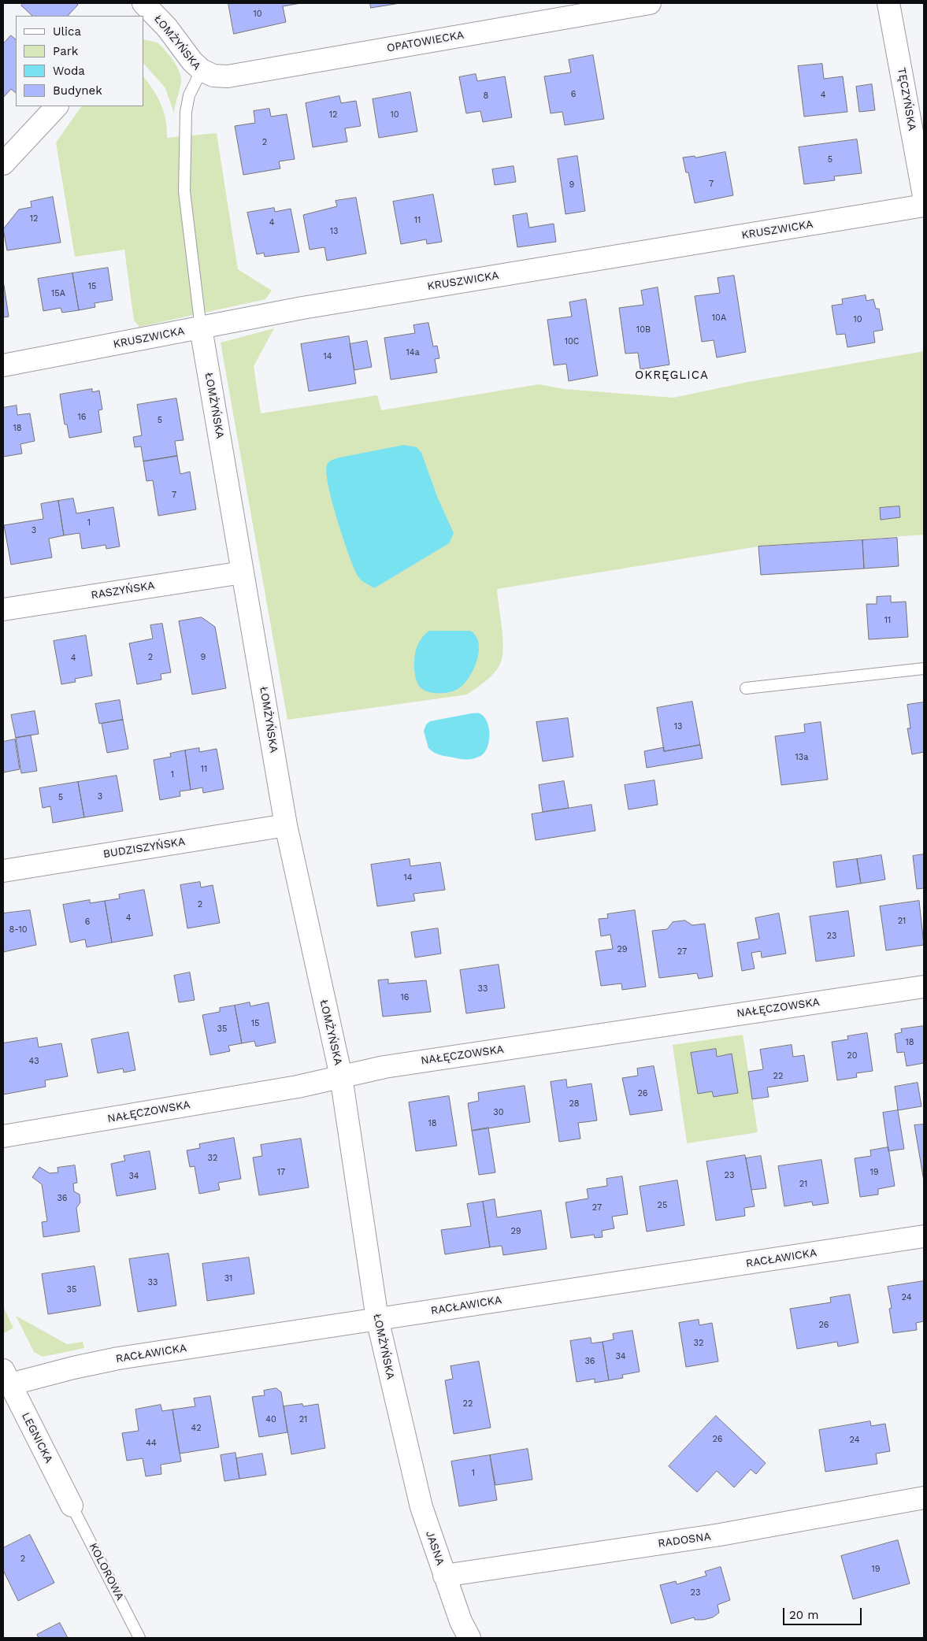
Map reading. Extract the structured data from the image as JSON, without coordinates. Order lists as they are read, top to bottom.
{
  "streets": {
    "street": [
      "OPATOWIECKA",
      "ŁOMŻYŃSKA",
      "TĘCZYŃSKA",
      "KRUSZWICKA",
      "RASZYŃSKA",
      "BUDZISZYŃSKA",
      "NAŁĘCZOWSKA",
      "RACŁAWICKA",
      "LEGNICKA",
      "RADOSNA",
      "JASNA"
    ],
    "lane": ["KOLOROWA"]
  },
  "crossings": [
    ["OPATOWIECKA", "ŁOMŻYŃSKA"],
    ["ŁOMŻYŃSKA", "KRUSZWICKA"],
    ["ŁOMŻYŃSKA", "RASZYŃSKA"],
    ["ŁOMŻYŃSKA", "BUDZISZYŃSKA"],
    ["ŁOMŻYŃSKA", "NAŁĘCZOWSKA"],
    ["ŁOMŻYŃSKA", "RACŁAWICKA"],
    ["ŁOMŻYŃSKA", "JASNA"],
    ["RACŁAWICKA", "LEGNICKA"],
    ["LEGNICKA", "KOLOROWA"],
    ["RADOSNA", "JASNA"]
  ],
  "districts": ["OKRĘGLICA"],
  "house_numbers": [
    "10",
    "6",
    "4",
    "8",
    "12",
    "10",
    "2",
    "5",
    "7",
    "9",
    "12",
    "11",
    "4",
    "13",
    "15",
    "15A",
    "10A",
    "10",
    "10B",
    "10C",
    "14a",
    "14",
    "16",
    "5",
    "18",
    "7",
    "1",
    "3",
    "11",
    "2",
    "9",
    "4",
    "13",
    "13a",
    "11",
    "1",
    "3",
    "5",
    "14",
    "2",
    "4",
    "21",
    "6",
    "8-10",
    "23",
    "29",
    "27",
    "33",
    "16",
    "15",
    "35",
    "18",
    "20",
    "43",
    "22",
    "26",
    "28",
    "30",
    "18",
    "32",
    "17",
    "19",
    "23",
    "34",
    "21",
    "36",
    "25",
    "27",
    "29",
    "31",
    "33",
    "35",
    "24",
    "26",
    "32",
    "34",
    "36",
    "22",
    "40",
    "21",
    "42",
    "26",
    "24",
    "44",
    "1",
    "2",
    "19",
    "23"
  ],
  "legend": [
    "Ulica",
    "Park",
    "Woda",
    "Budynek"
  ],
  "scale_bar": "20 m"
}
